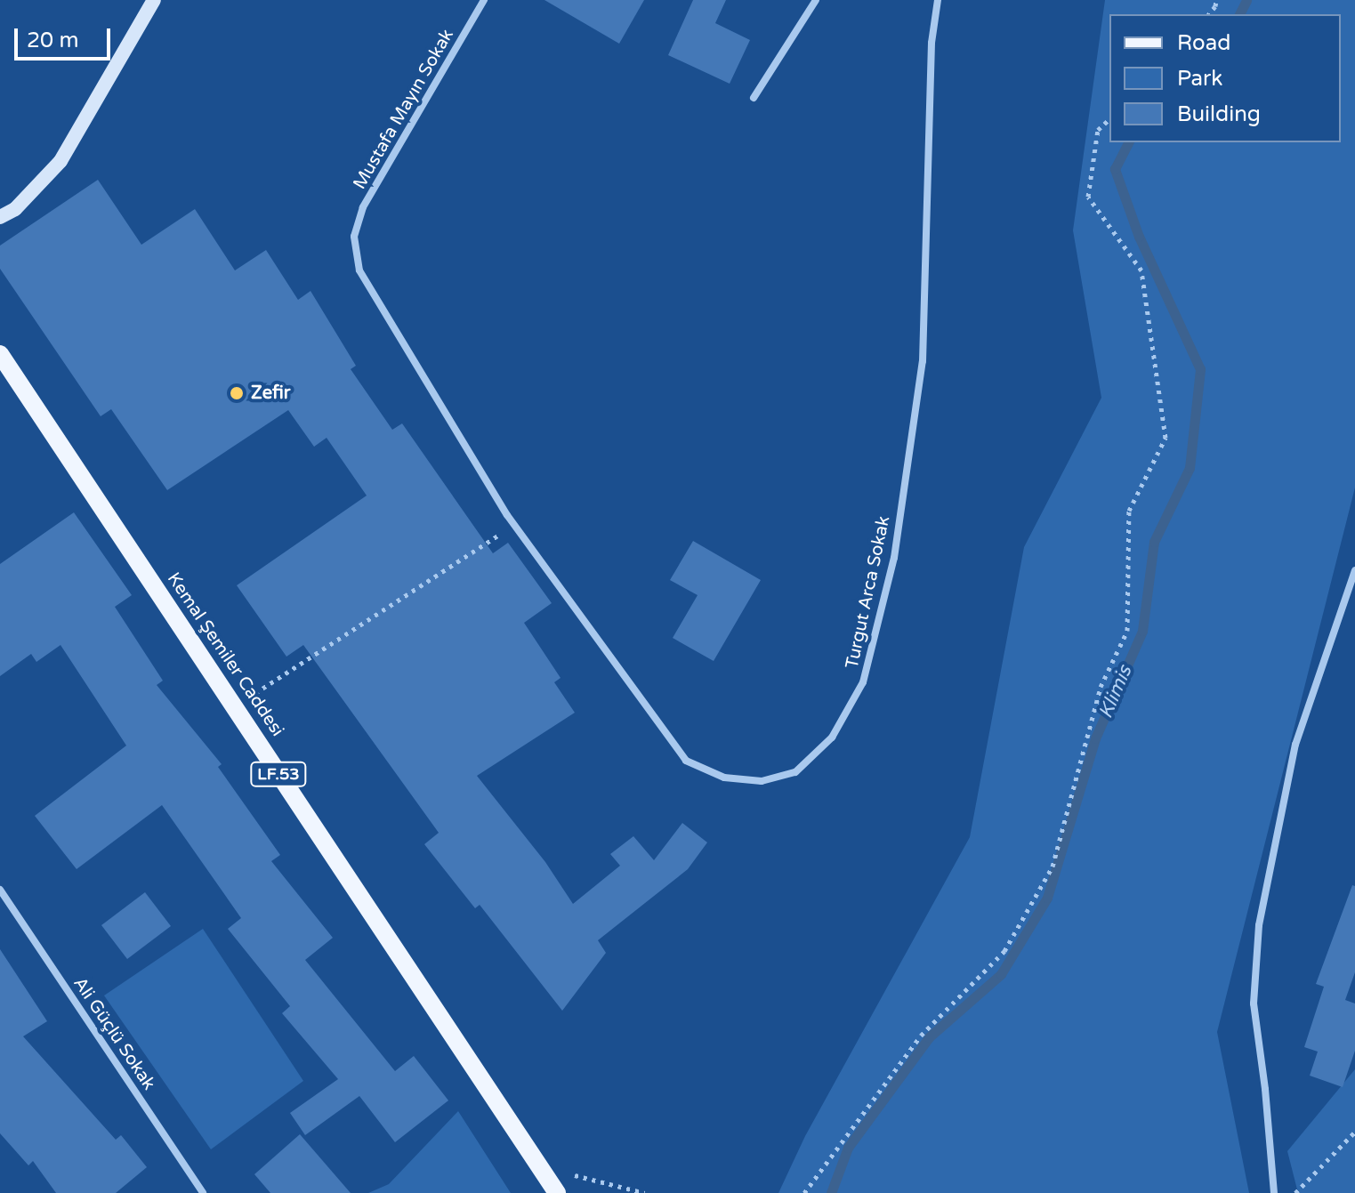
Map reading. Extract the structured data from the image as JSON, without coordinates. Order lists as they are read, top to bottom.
{
  "streets": {
    "main road": ["Kemal Şemiler Caddesi", "LF.53"],
    "street": ["Mustafa Mayın Sokak", "Turgut Arca Sokak", "Ali Güçlü Sokak"]
  },
  "crossings": [
    ["Mustafa Mayın Sokak", "Turgut Arca Sokak"]
  ],
  "water": ["Klimis"],
  "places": ["Zefir"],
  "legend": ["Road", "Park", "Building"],
  "scale_bar": "20 m"
}
